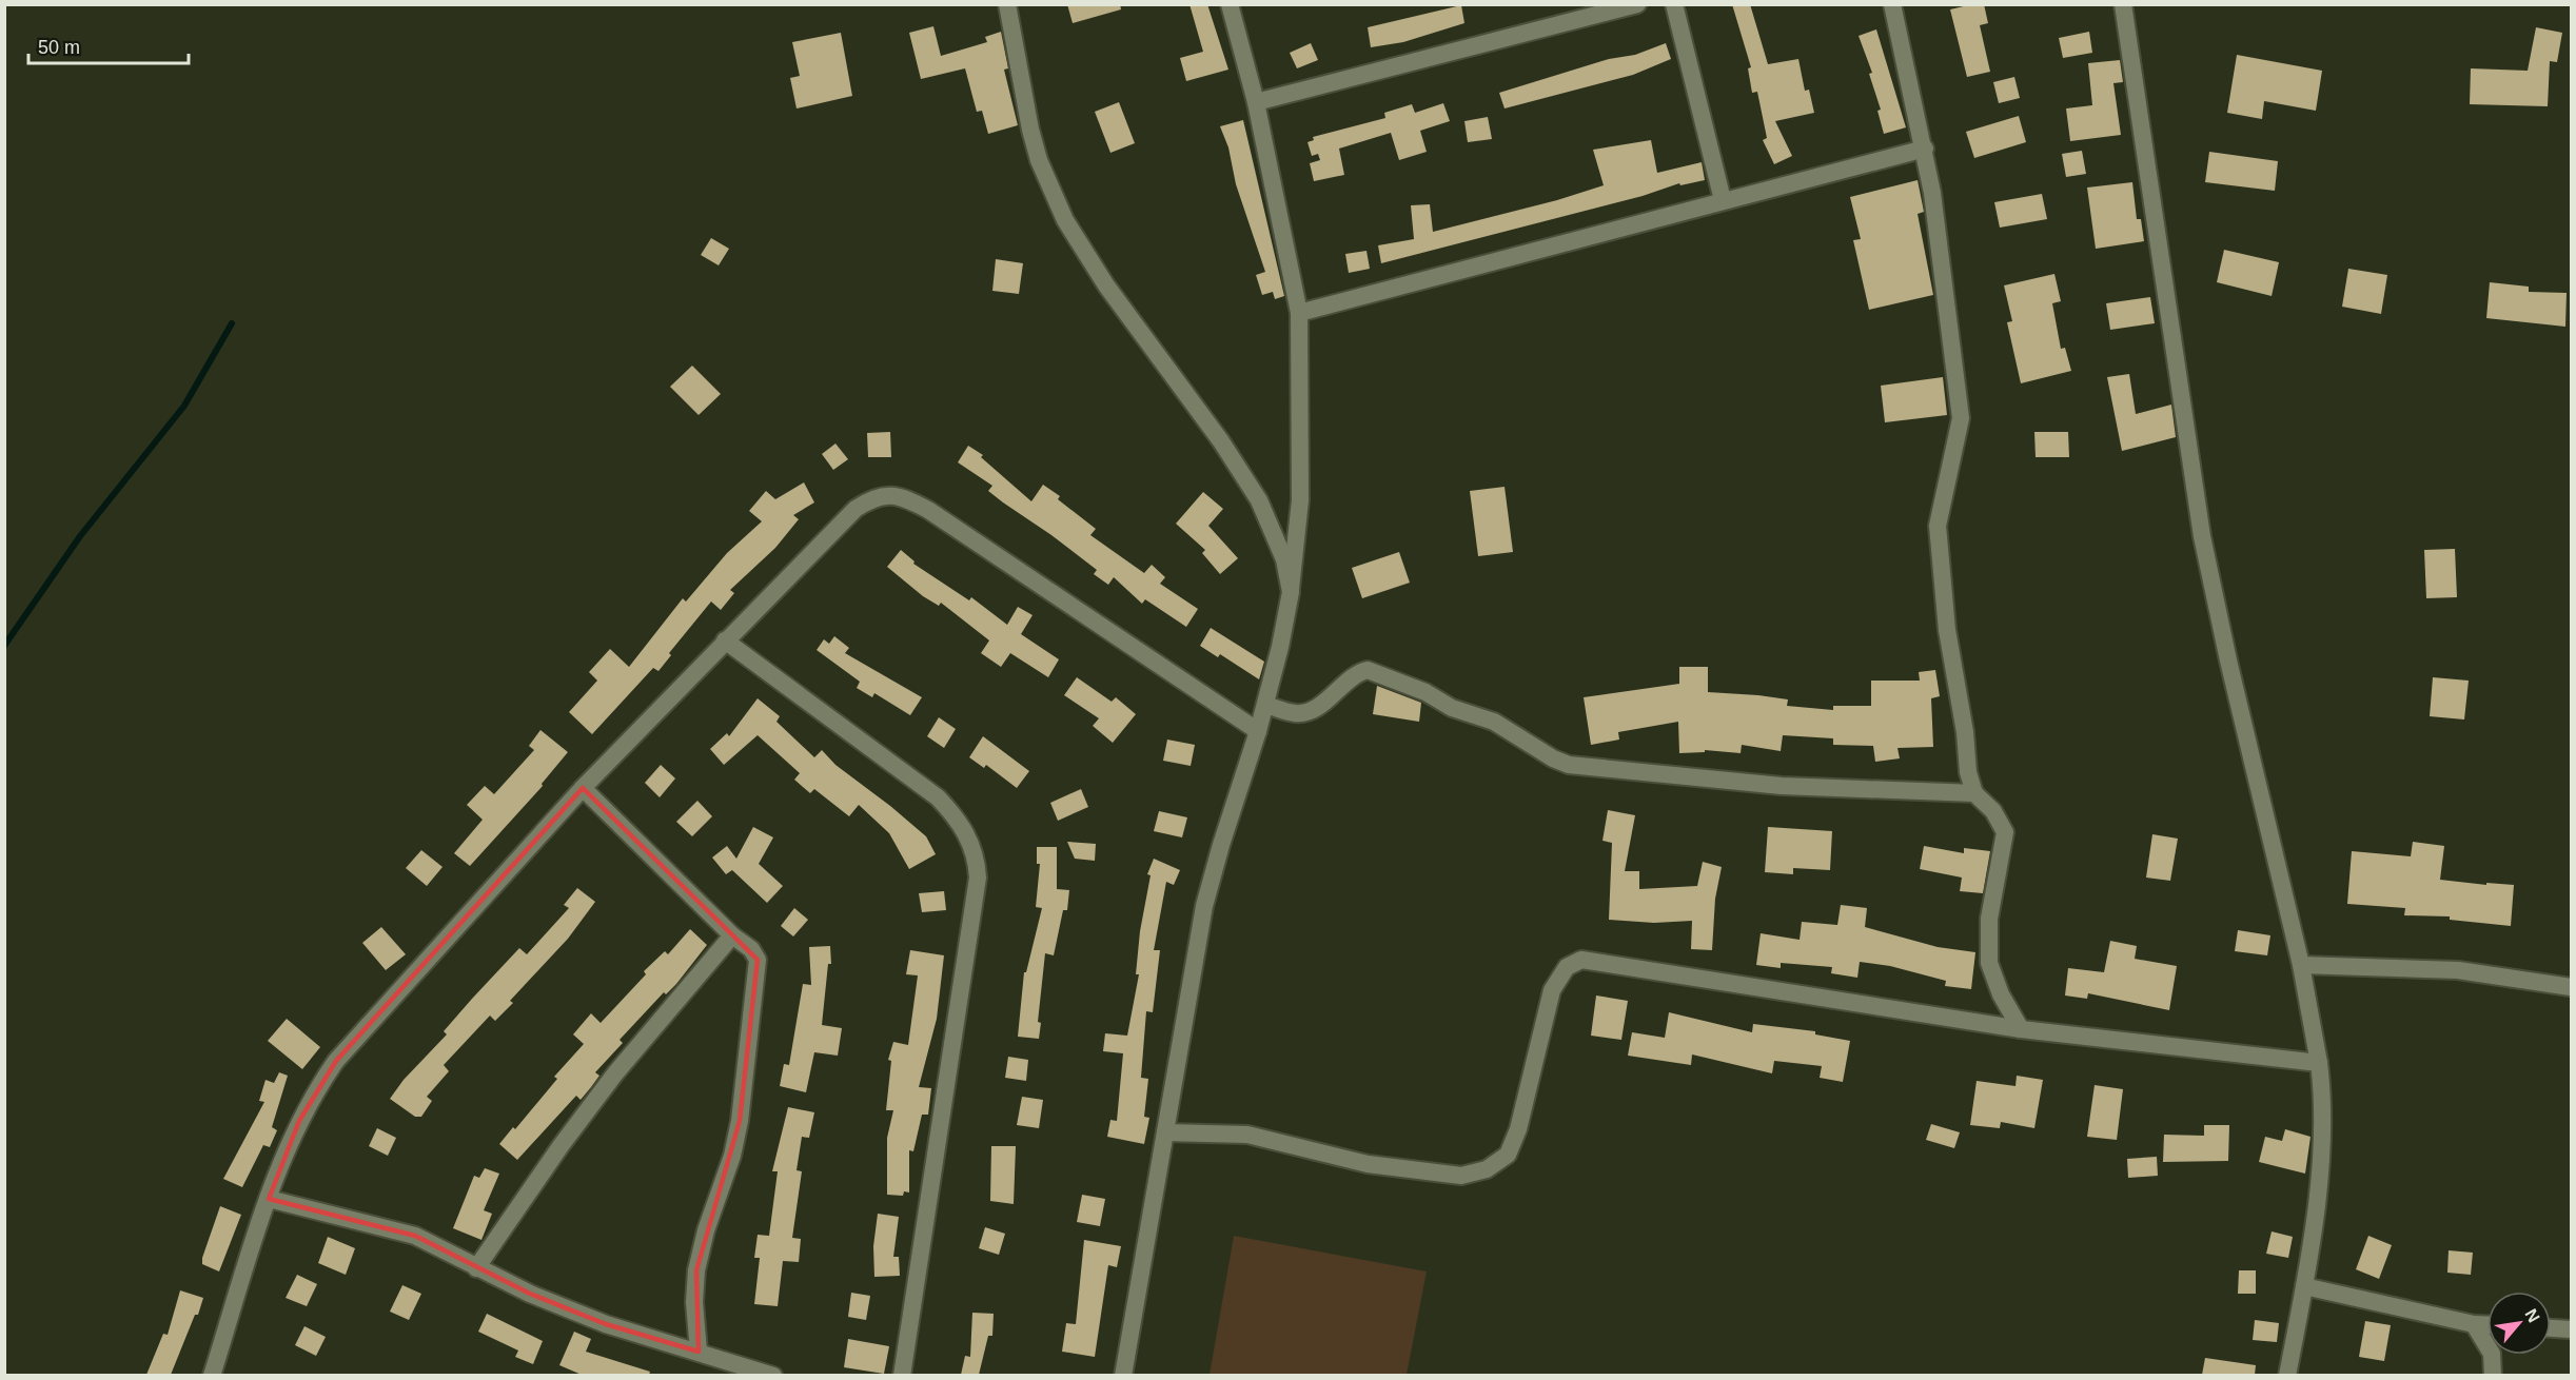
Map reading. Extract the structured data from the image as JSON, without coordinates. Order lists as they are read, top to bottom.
{
  "scale_bar": "50 m",
  "north": "top right"
}
